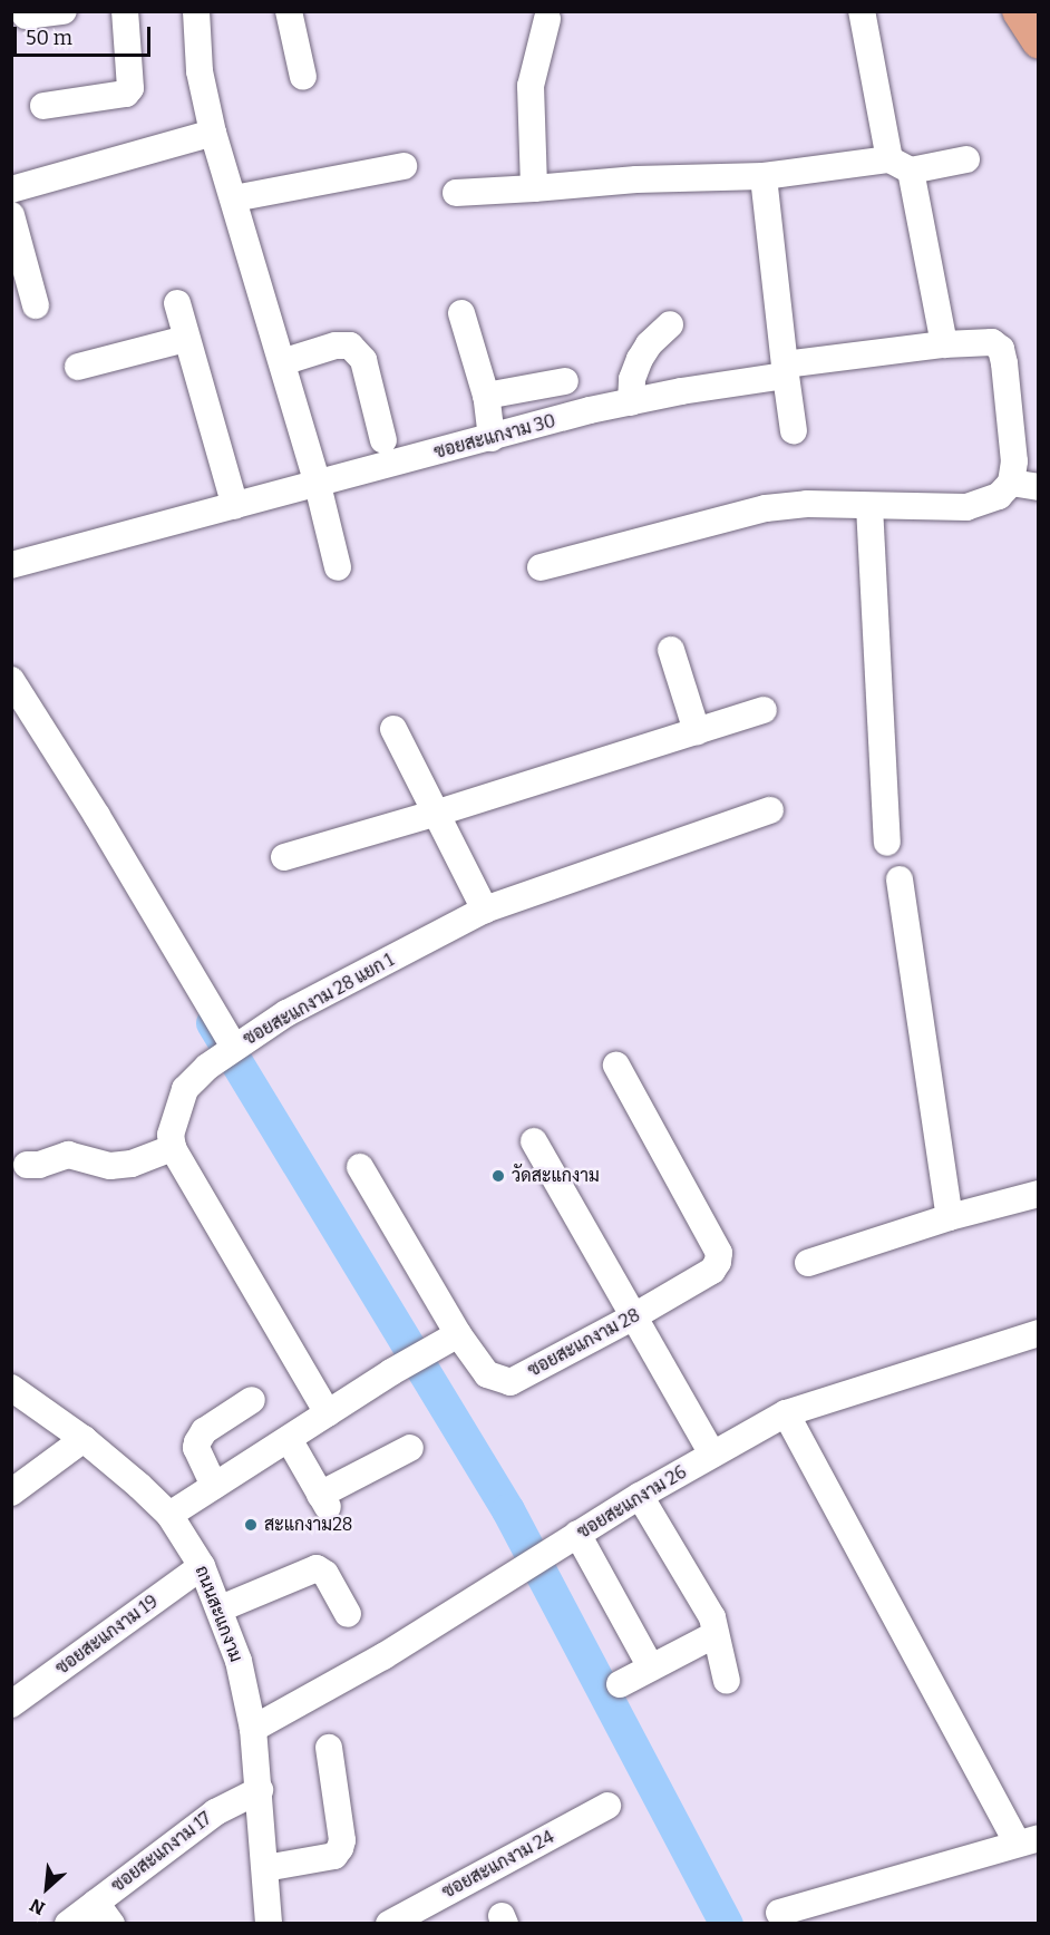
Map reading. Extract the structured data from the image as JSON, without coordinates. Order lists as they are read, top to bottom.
{
  "streets": {
    "street": [
      "ซอยสะแกงาม 30",
      "ซอยสะแกงาม 28 แยก 1",
      "ซอยสะแกงาม 28",
      "ซอยสะแกงาม 26",
      "ถนนสะแกงาม",
      "ซอยสะแกงาม 19",
      "ซอยสะแกงาม 17",
      "ซอยสะแกงาม 24"
    ]
  },
  "crossings": [
    ["ซอยสะแกงาม 26", "ถนนสะแกงาม"],
    ["ถนนสะแกงาม", "ซอยสะแกงาม 19"],
    ["ถนนสะแกงาม", "ซอยสะแกงาม 17"]
  ],
  "places": ["วัดสะแกงาม", "สะแกงาม28"],
  "scale_bar": "50 m",
  "north": "bottom left"
}
